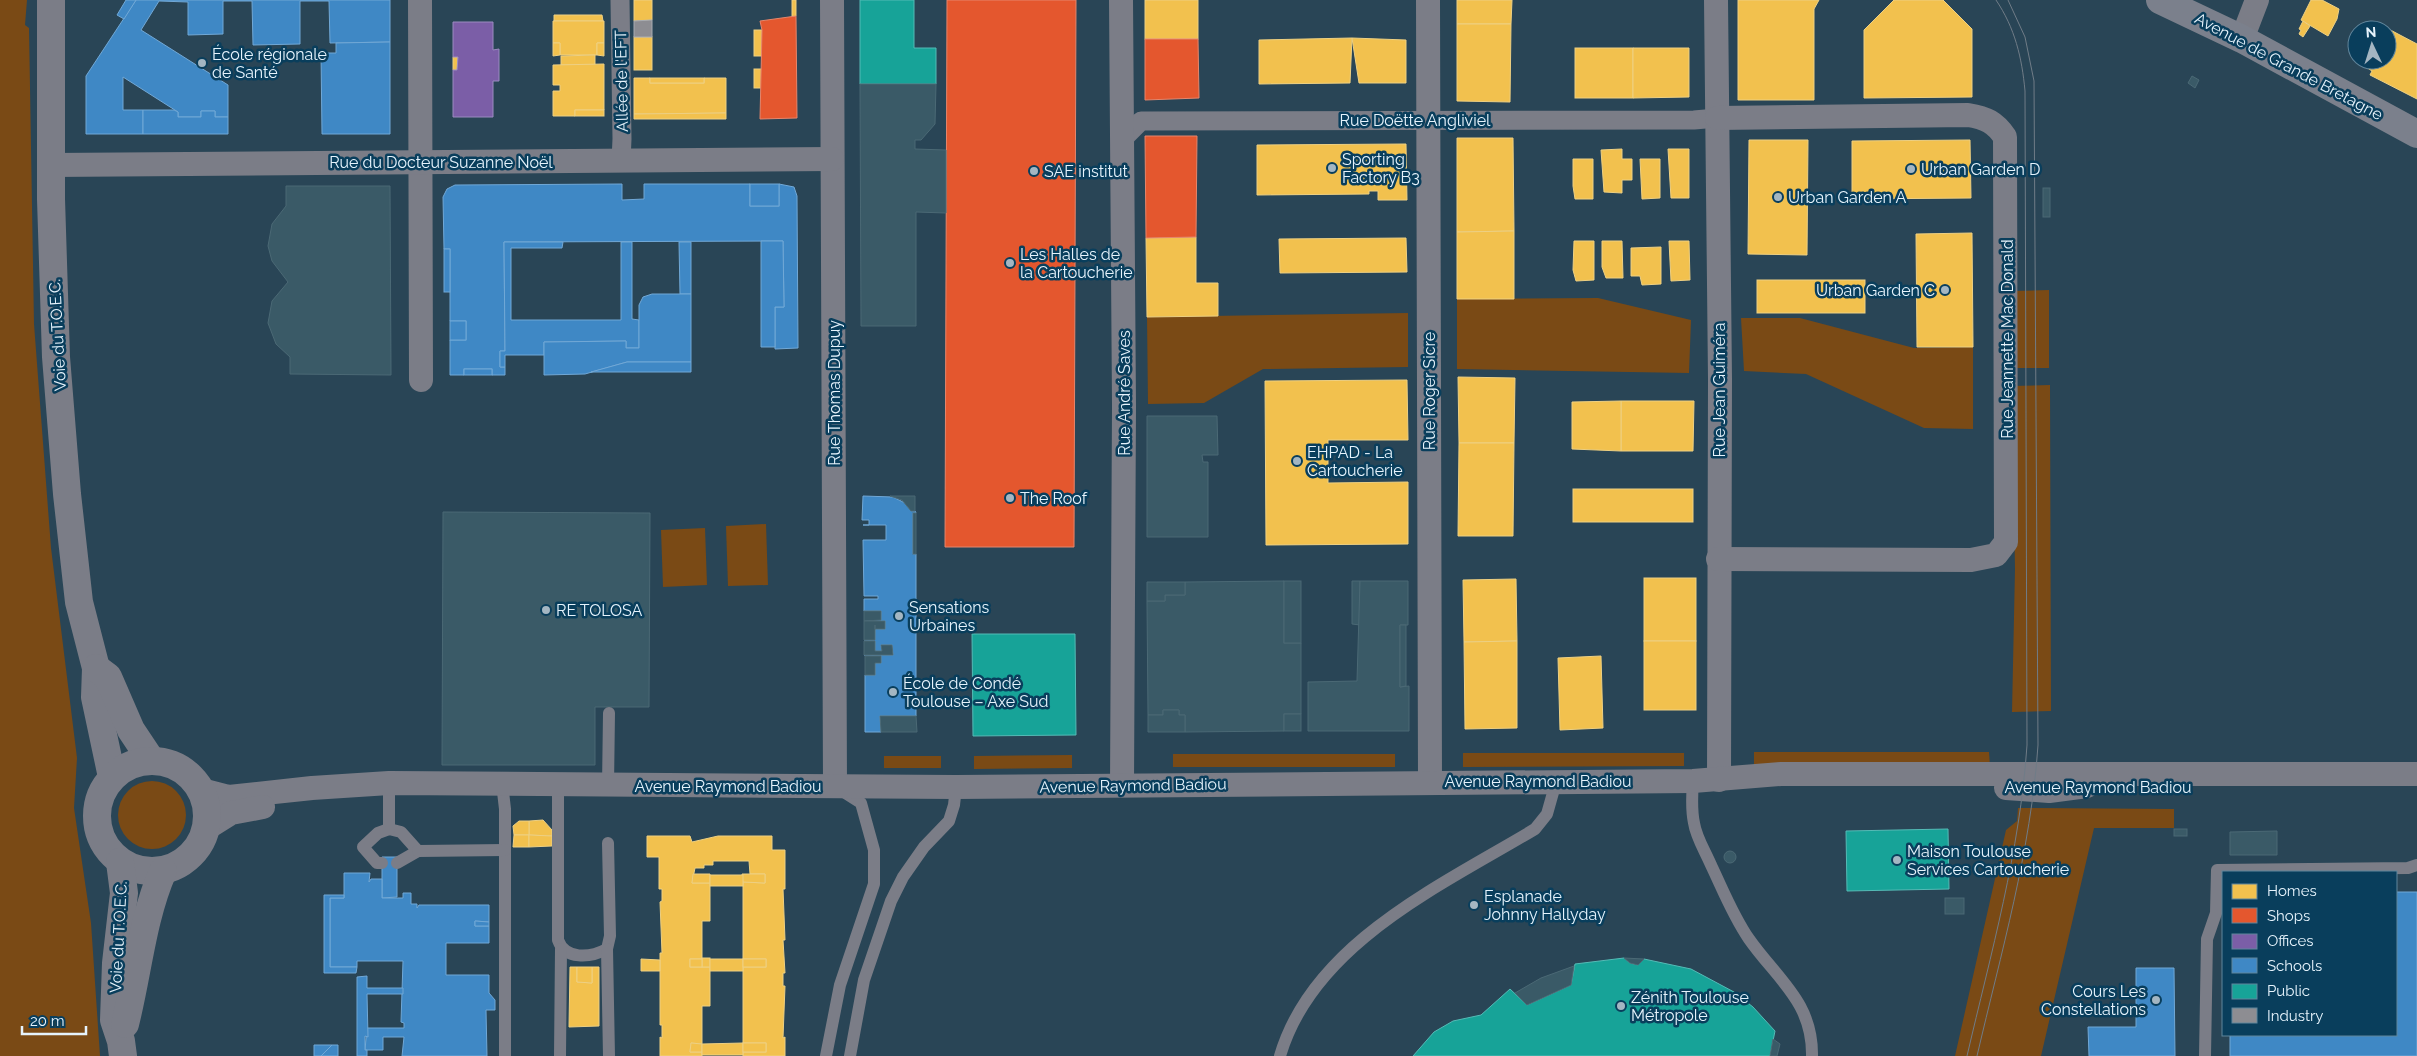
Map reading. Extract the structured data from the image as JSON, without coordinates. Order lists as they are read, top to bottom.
{
  "streets": {
    "main road": ["Avenue de Grande Bretagne"],
    "street": [
      "Allée de l'EFT",
      "Rue Doëtte Angliviel",
      "Rue du Docteur Suzanne Noël",
      "Voie du T.O.E.C.",
      "Rue Jeannette Mac Donald",
      "Rue Jean Guiméra",
      "Rue Roger Sicre",
      "Rue Thomas Dupuy",
      "Rue André Saves",
      "Avenue Raymond Badiou"
    ]
  },
  "crossings": [
    ["Allée de l'EFT", "Rue du Docteur Suzanne Noël"],
    ["Rue Doëtte Angliviel", "Rue Jeannette Mac Donald"],
    ["Rue Doëtte Angliviel", "Rue Jean Guiméra"],
    ["Rue Doëtte Angliviel", "Rue Roger Sicre"],
    ["Rue Doëtte Angliviel", "Rue André Saves"],
    ["Rue du Docteur Suzanne Noël", "Voie du T.O.E.C."],
    ["Rue du Docteur Suzanne Noël", "Rue Thomas Dupuy"],
    ["Voie du T.O.E.C.", "Avenue Raymond Badiou"],
    ["Rue Jeannette Mac Donald", "Rue Jean Guiméra"],
    ["Rue Jean Guiméra", "Avenue Raymond Badiou"],
    ["Rue Roger Sicre", "Avenue Raymond Badiou"],
    ["Rue Thomas Dupuy", "Avenue Raymond Badiou"],
    ["Rue André Saves", "Avenue Raymond Badiou"]
  ],
  "places": [
    "École régionale de Santé",
    "Sporting Factory B3",
    "Urban Garden D",
    "SAE institut",
    "Urban Garden A",
    "Les Halles de la Cartoucherie",
    "Urban Garden C",
    "EHPAD - La Cartoucherie",
    "The Roof",
    "RE TOLOSA",
    "Sensations Urbaines",
    "École de Condé Toulouse – Axe Sud",
    "Maison Toulouse Services Cartoucherie",
    "Esplanade Johnny Hallyday",
    "Cours Les Constellations",
    "Zénith Toulouse Métropole"
  ],
  "legend": [
    "Homes",
    "Shops",
    "Offices",
    "Schools",
    "Public",
    "Industry"
  ],
  "scale_bar": "20 m",
  "north": "top"
}
